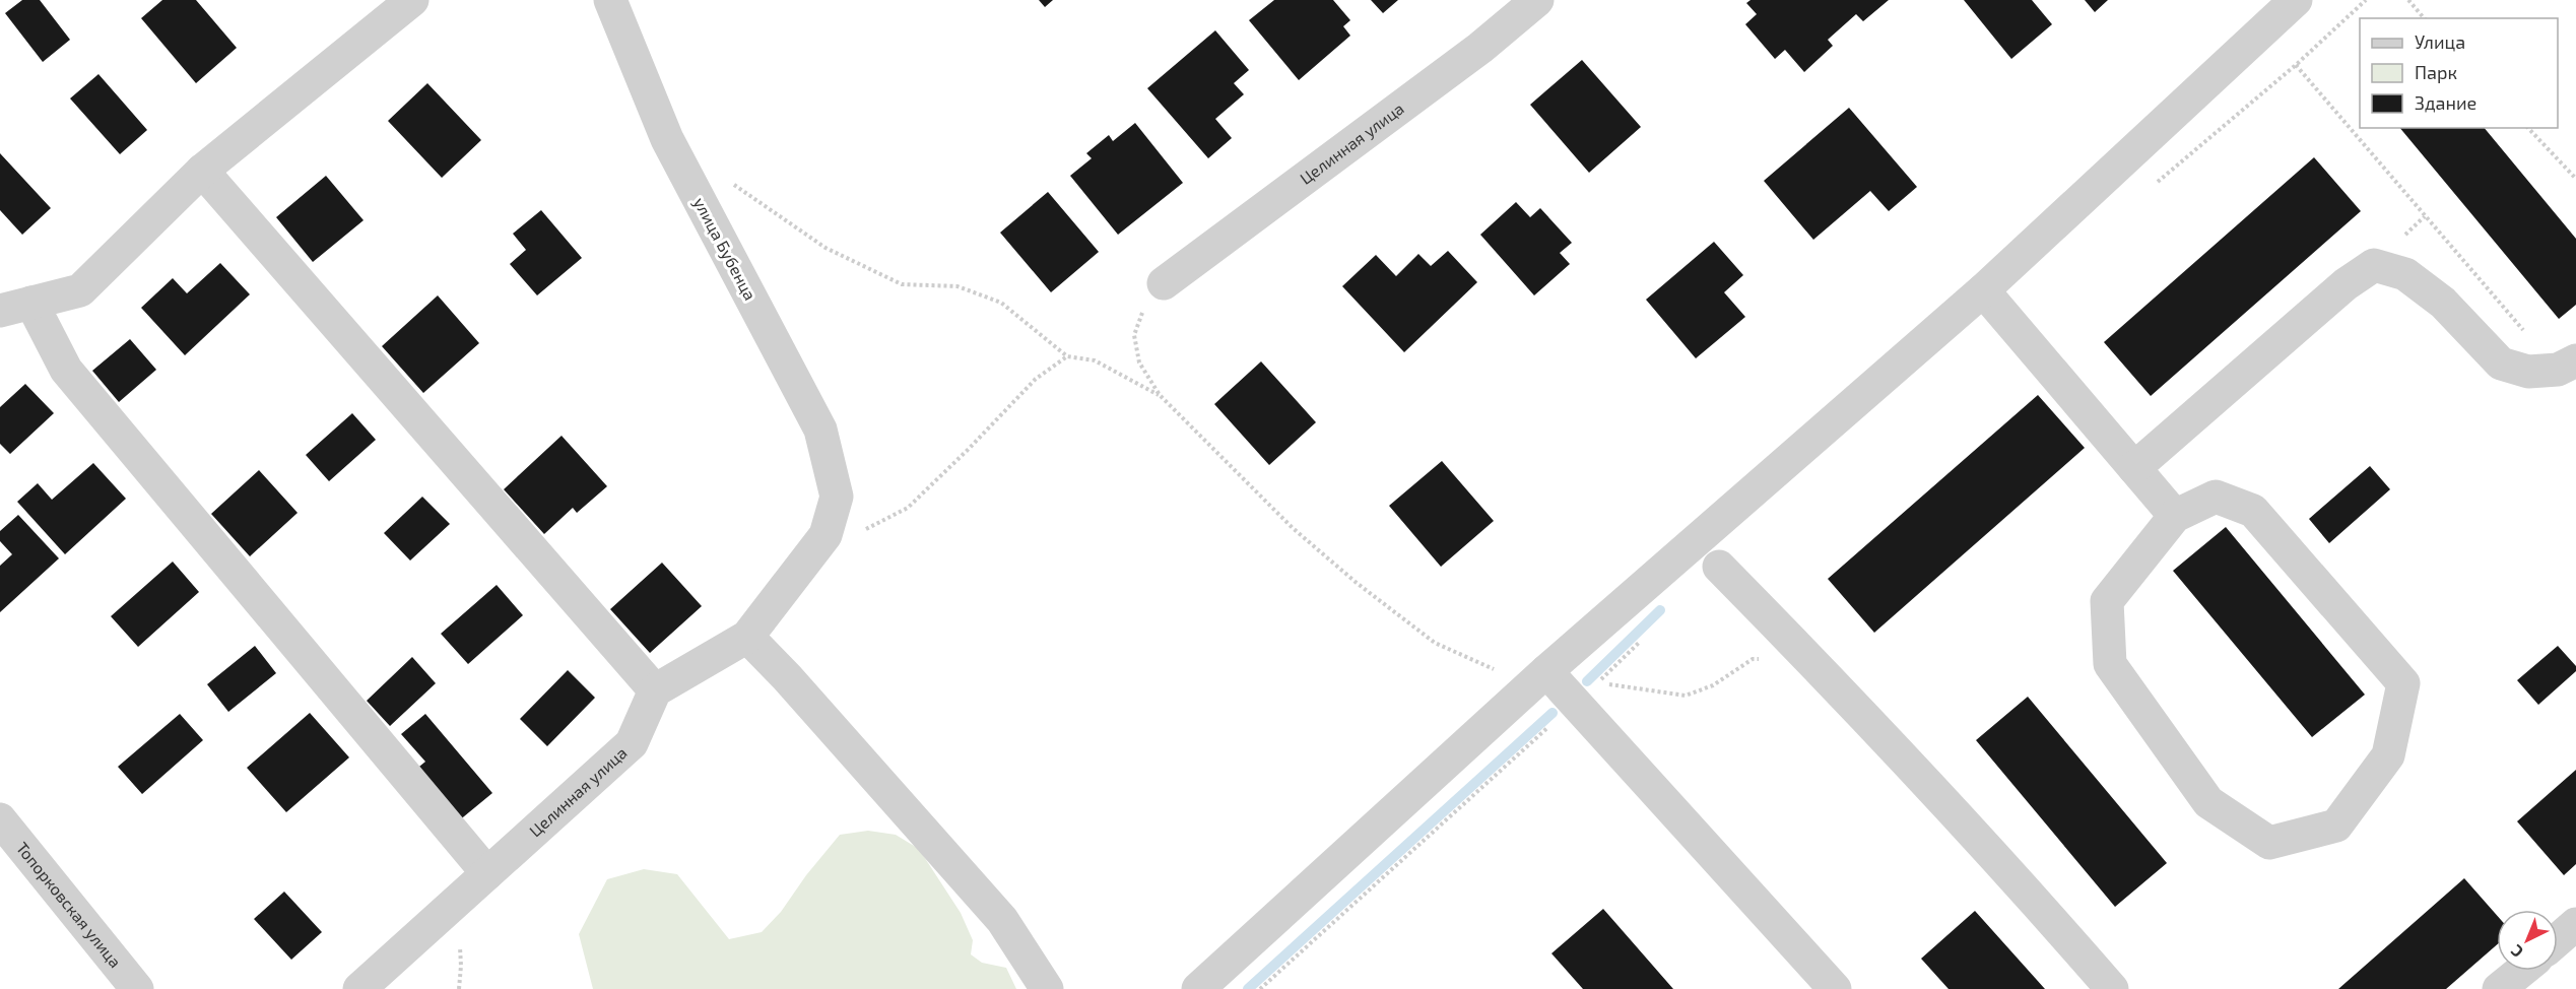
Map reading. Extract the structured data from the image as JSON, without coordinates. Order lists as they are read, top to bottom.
{
  "streets": {
    "street": ["Целинная улица", "улица Бубенца", "Топорковская улица"]
  },
  "legend": ["Улица", "Парк", "Здание"],
  "north": "bottom left"
}
